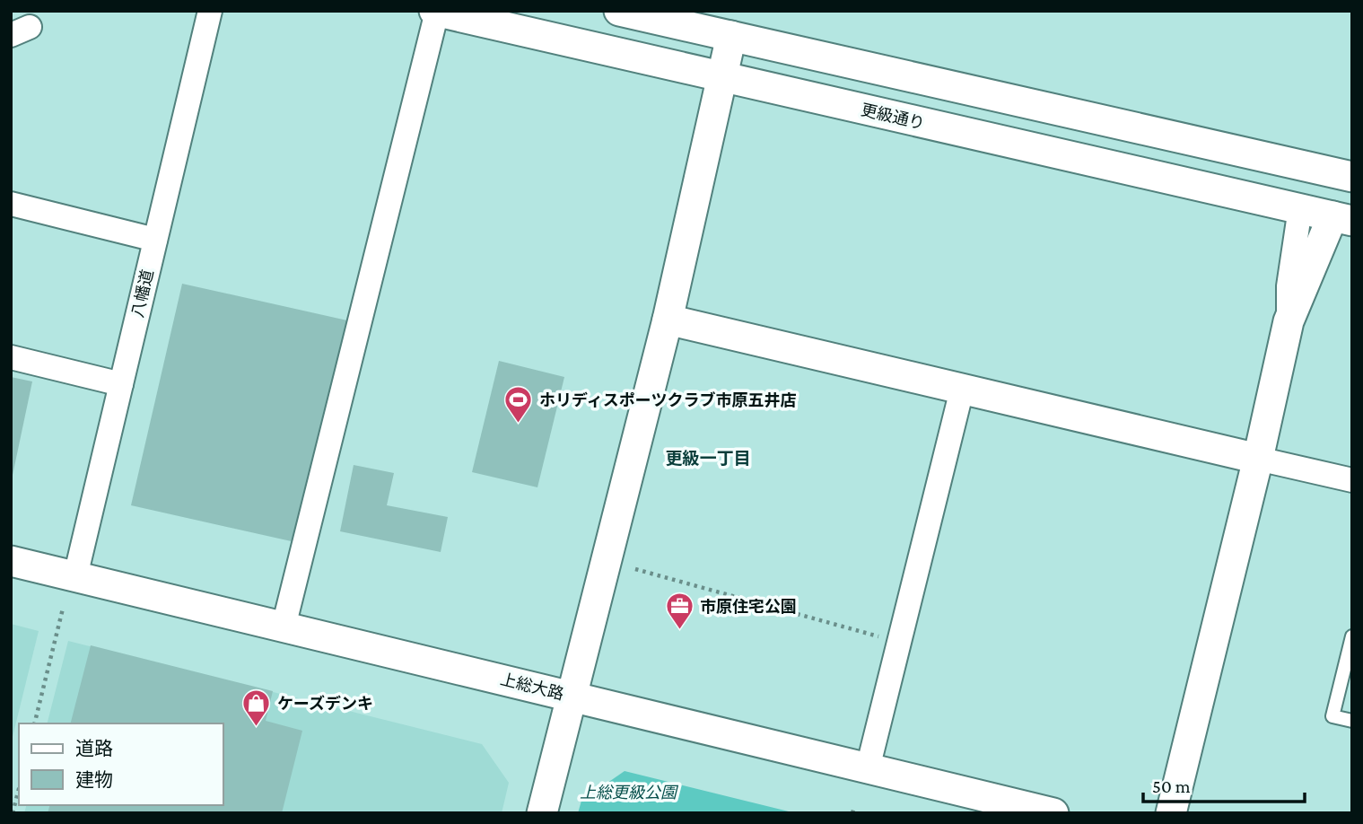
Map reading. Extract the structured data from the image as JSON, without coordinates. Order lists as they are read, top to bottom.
{
  "streets": {
    "street": ["更級通り", "八幡道", "上総大路"]
  },
  "crossings": [
    ["八幡道", "上総大路"]
  ],
  "districts": ["更級一丁目"],
  "parks": ["上総更級公園"],
  "places": {
    "sports": ["ホリディスポーツクラブ市原五井店"],
    "office": ["市原住宅公園"],
    "shop": ["ケーズデンキ"]
  },
  "legend": ["道路", "建物"],
  "scale_bar": "50 m"
}
